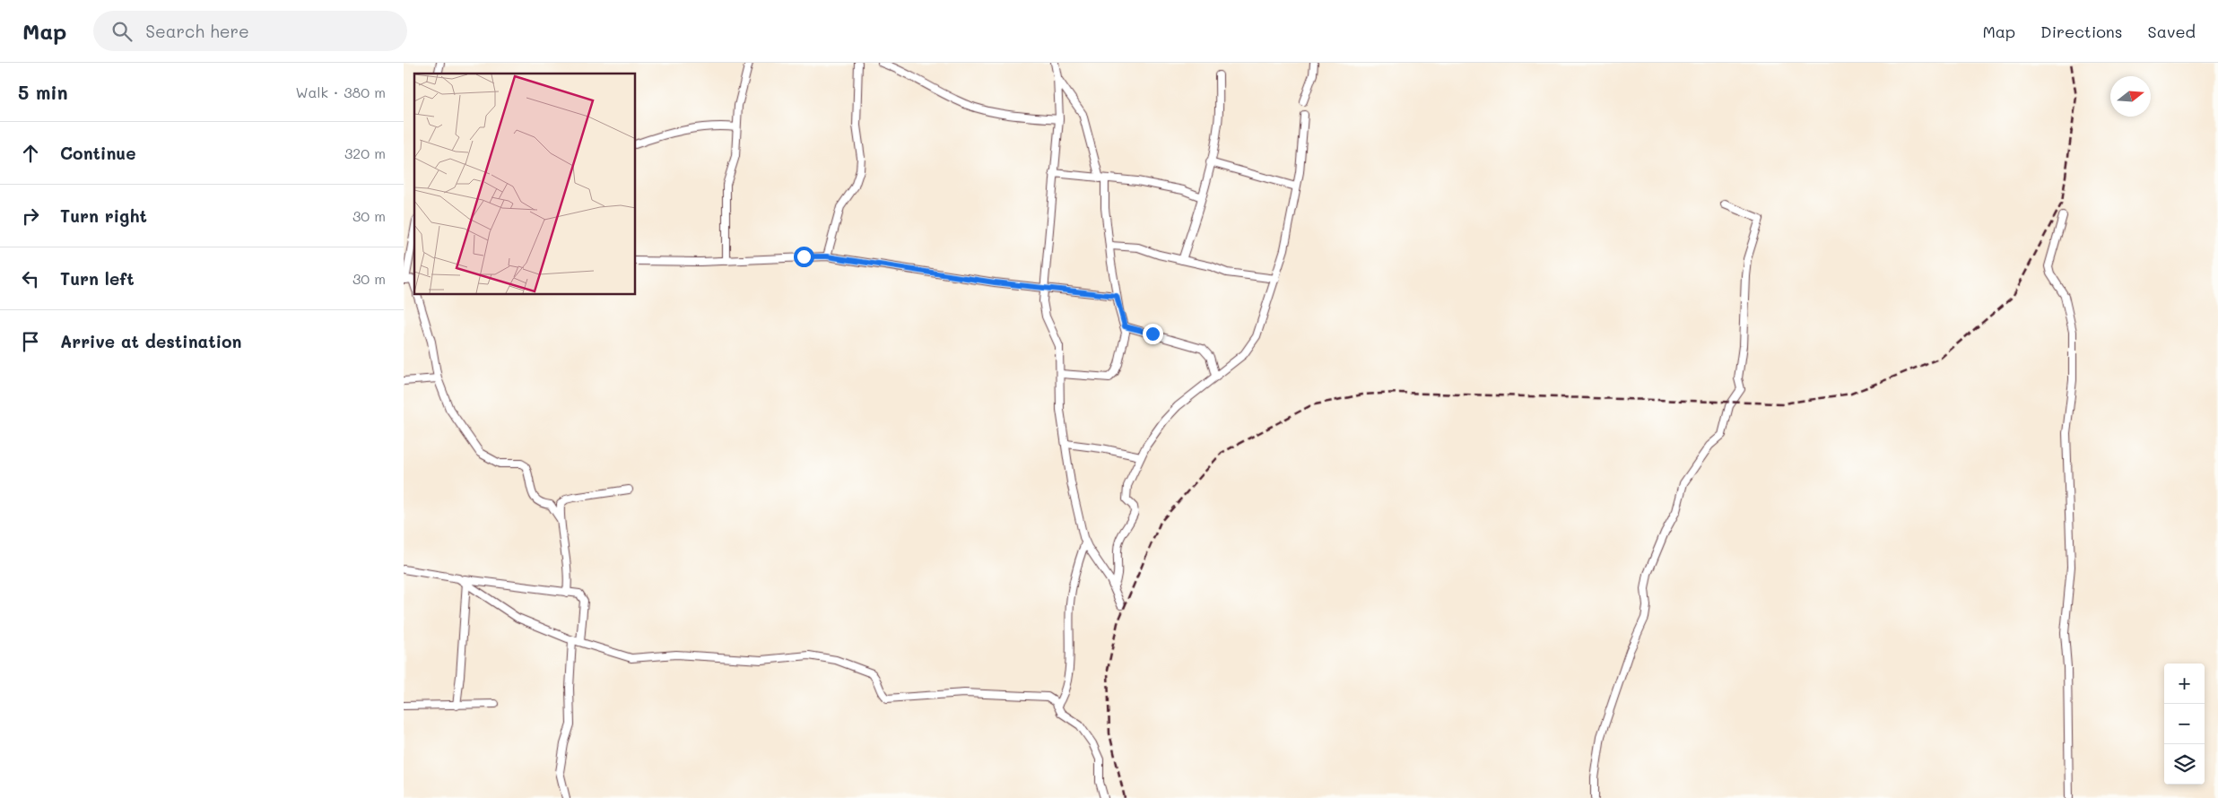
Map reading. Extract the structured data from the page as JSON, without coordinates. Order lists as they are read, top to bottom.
{
  "north": "right",
  "page": {
    "header": "Map",
    "search": "Search here",
    "nav": ["Map", "Directions", "Saved"],
    "heading": ["5 min", "Walk · 380 m"],
    "list": [
      ["Continue", "320 m"],
      ["Turn right", "30 m"],
      ["Turn left", "30 m"],
      "Arrive at destination"
    ],
    "map_buttons": ["+", "−"]
  }
}
